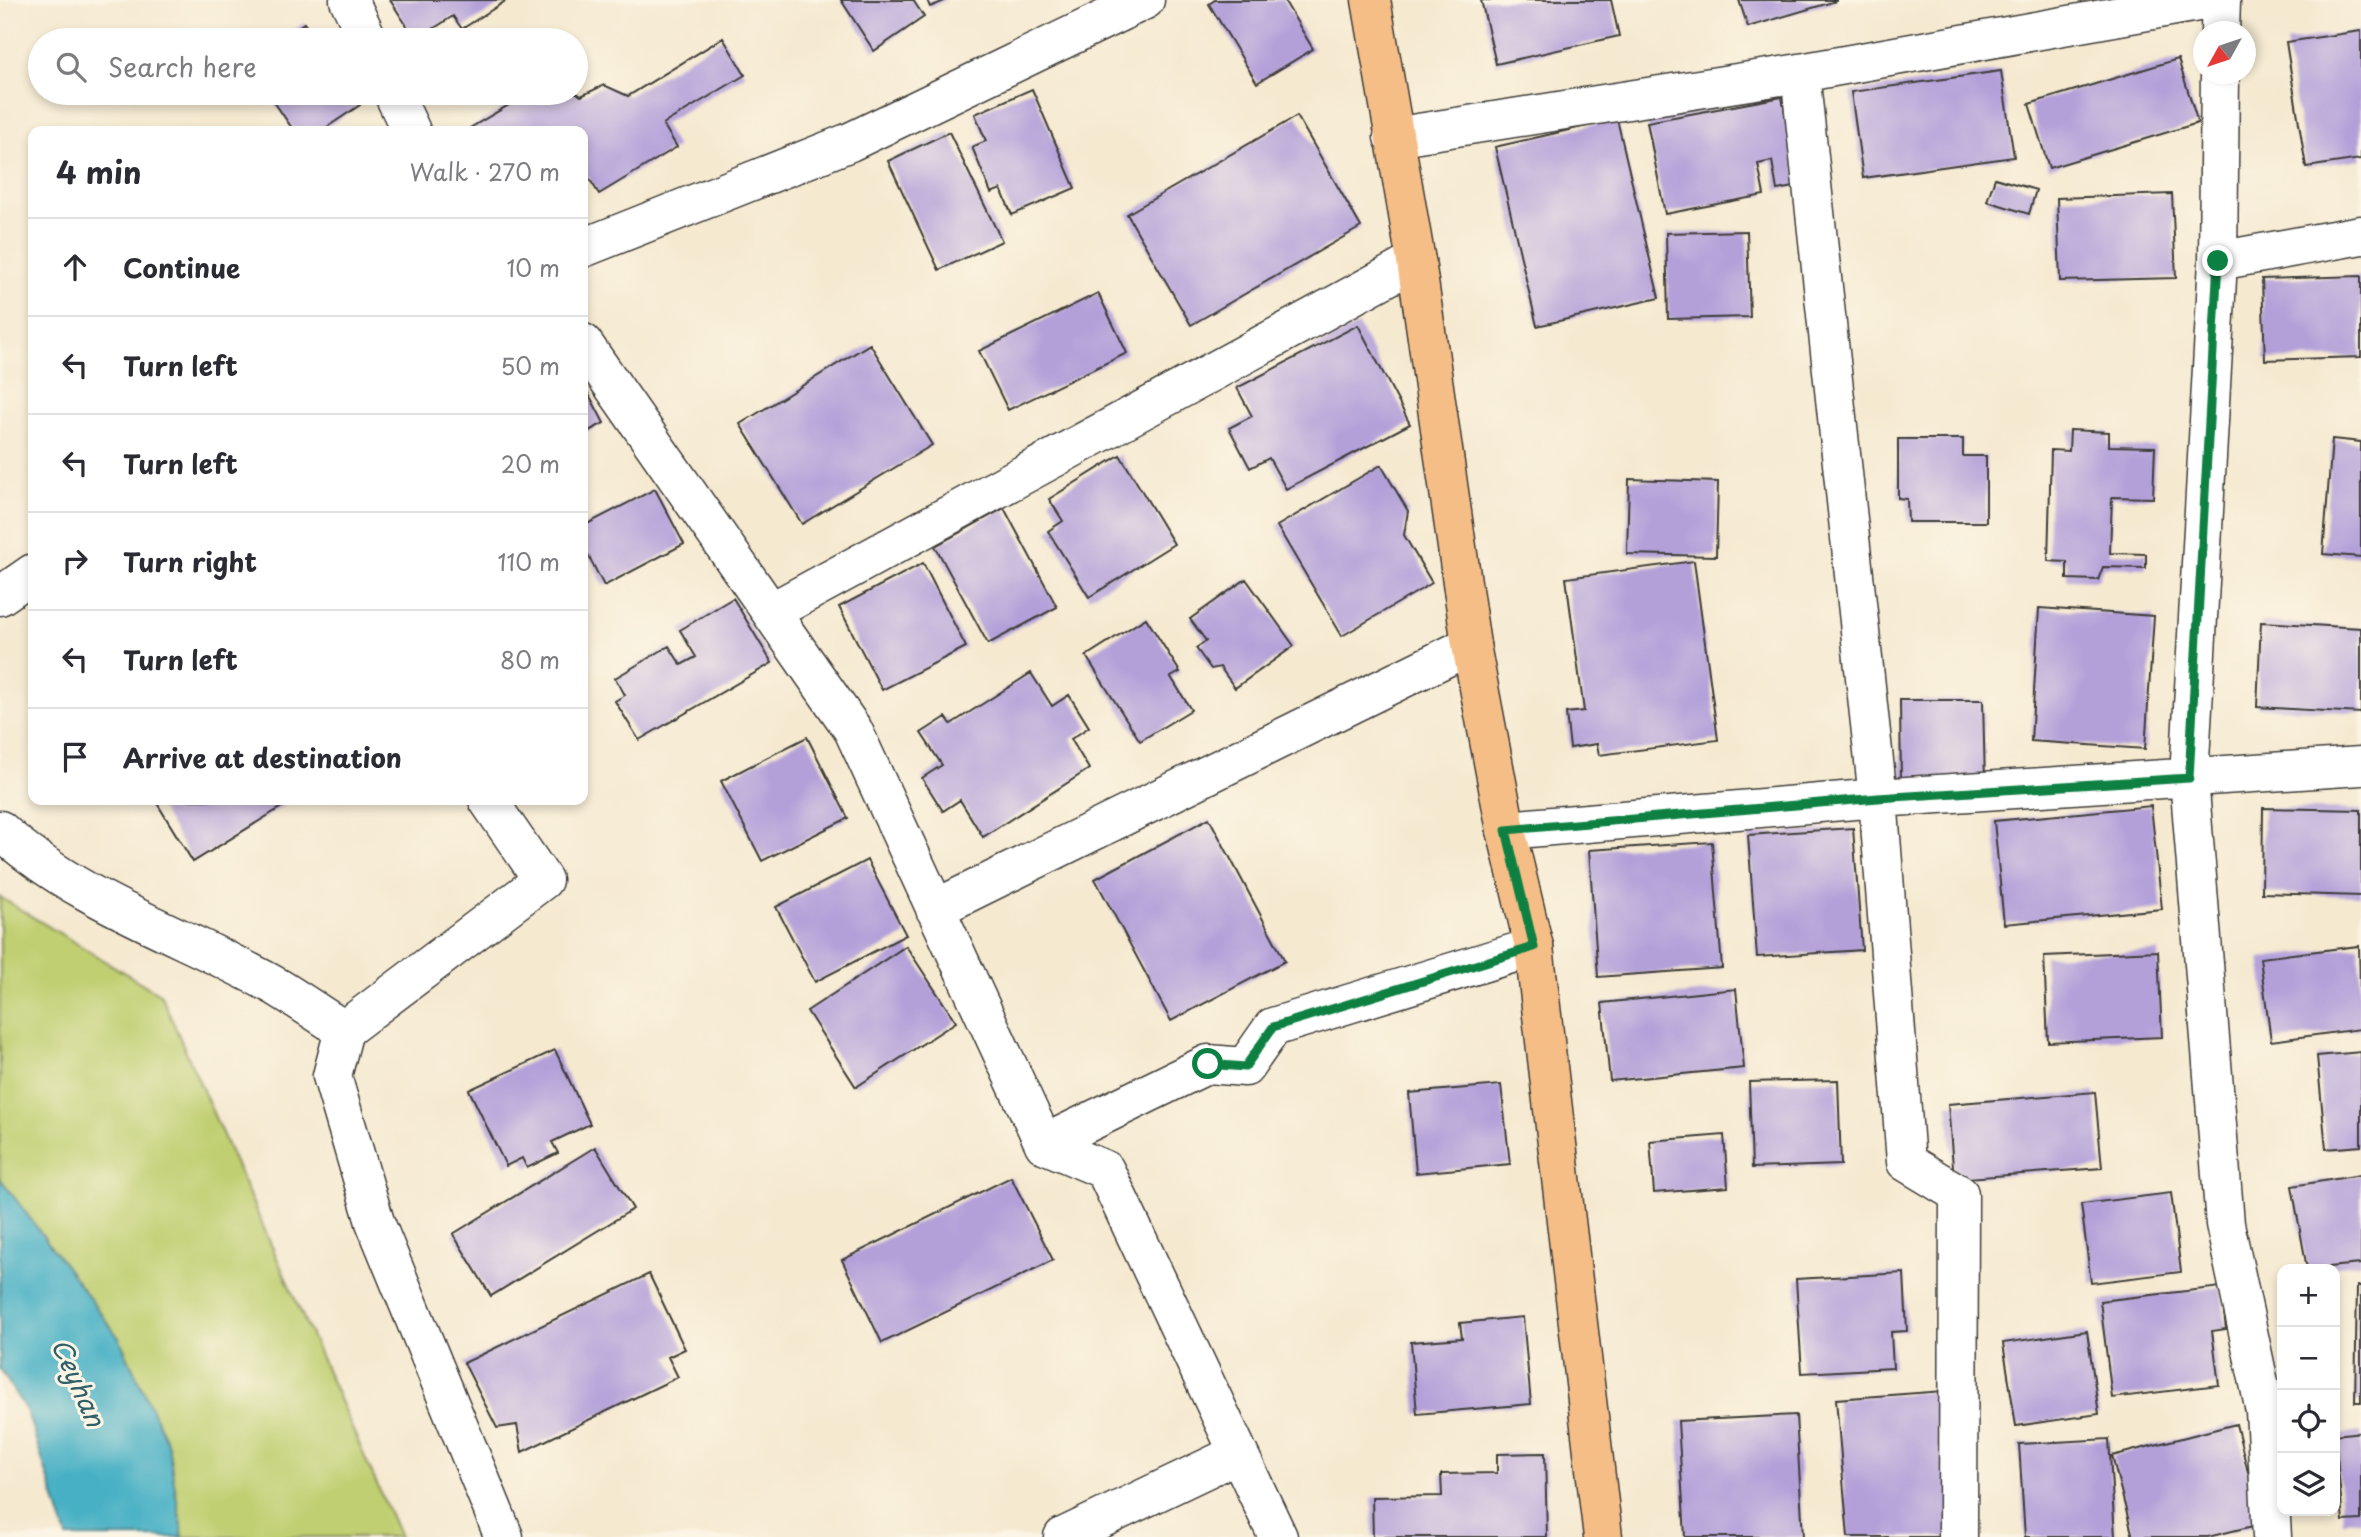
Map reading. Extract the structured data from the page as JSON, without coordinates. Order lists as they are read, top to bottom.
{
  "water": ["Ceyhan"],
  "north": "bottom left",
  "page": {
    "search": "Search here",
    "heading": ["4 min", "Walk · 270 m"],
    "list": [
      ["Continue", "10 m"],
      ["Turn left", "50 m"],
      ["Turn left", "20 m"],
      ["Turn right", "110 m"],
      ["Turn left", "80 m"],
      "Arrive at destination"
    ],
    "map_buttons": ["+", "−"]
  }
}
